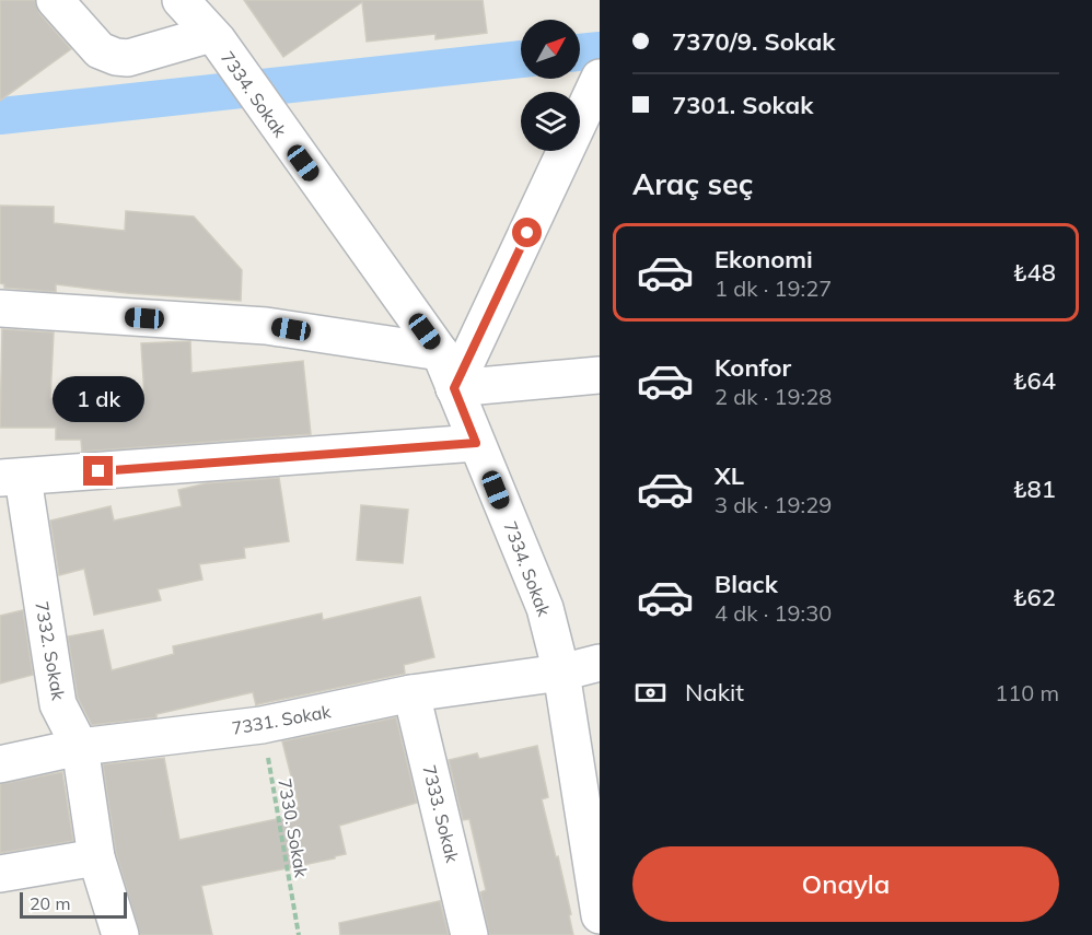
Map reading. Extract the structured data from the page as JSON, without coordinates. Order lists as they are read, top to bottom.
{
  "streets": {
    "street": [
      "7334. Sokak",
      "7332. Sokak",
      "7331. Sokak",
      "7333. Sokak"
    ],
    "path": ["7330. Sokak"]
  },
  "crossings": [
    ["7334. Sokak", "7331. Sokak"],
    ["7332. Sokak", "7331. Sokak"],
    ["7331. Sokak", "7333. Sokak"],
    ["7331. Sokak", "7330. Sokak"]
  ],
  "scale_bar": "20 m",
  "north": "top right",
  "page": {
    "banner": ["7370/9. Sokak", "7301. Sokak"],
    "heading": "Araç seç",
    "list": [
      {
        "name": "Ekonomi",
        "note": "1 dk · 19:27",
        "value": "₺48"
      },
      {
        "name": "Konfor",
        "note": "2 dk · 19:28",
        "value": "₺64"
      },
      {
        "name": "XL",
        "note": "3 dk · 19:29",
        "value": "₺81"
      },
      {
        "name": "Black",
        "note": "4 dk · 19:30",
        "value": "₺62"
      }
    ],
    "bubble": "1 dk",
    "pay": ["Nakit", "110 m"],
    "buttons": "Onayla",
    "scale": "20 m"
  }
}
